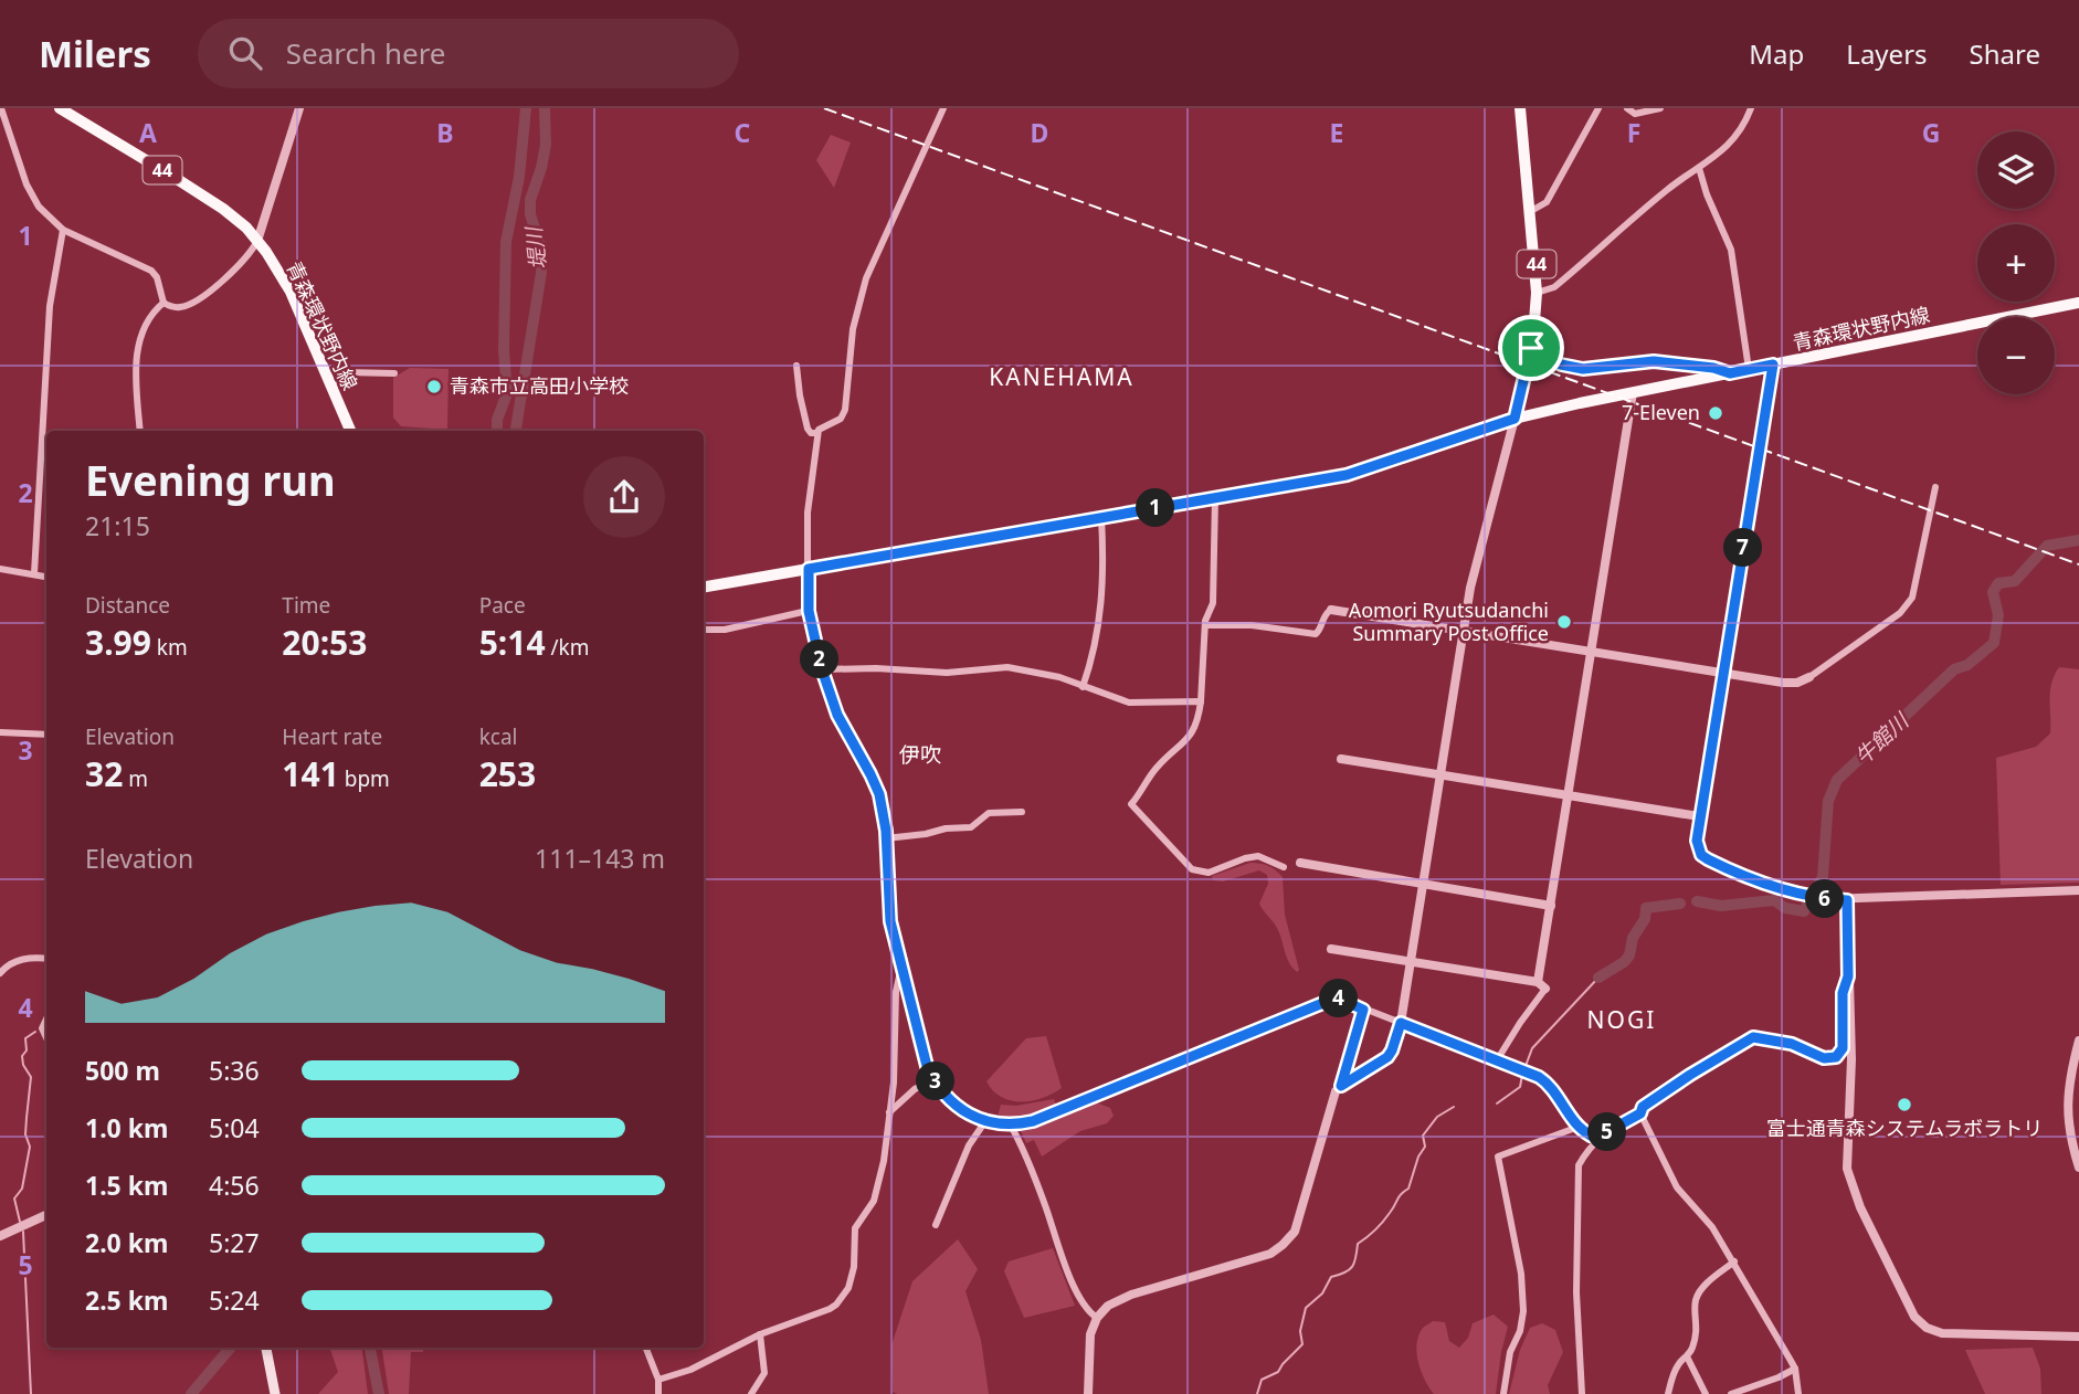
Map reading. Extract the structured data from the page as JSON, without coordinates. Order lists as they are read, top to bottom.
{
  "streets": {
    "main road": ["44", "青森環状野内線"]
  },
  "crossings": [
    ["44", "青森環状野内線"]
  ],
  "districts": ["KANEHAMA", "伊吹", "NOGI"],
  "water": ["堤川", "牛館川"],
  "places": [
    "青森市立高田小学校",
    "7-Eleven",
    "Aomori Ryutsudanchi Summary Post Office",
    "富士通青森システムラボラトリ"
  ],
  "page": {
    "header": "Milers",
    "search": "Search here",
    "nav": ["Map", "Layers", "Share"],
    "map_buttons": ["+", "−"],
    "heading": ["Evening run", "21:15"],
    "pins": [
      "1",
      "7",
      "2",
      "6",
      "4",
      "3",
      "5"
    ],
    "stats": [
      ["Distance", "3.99 km"],
      ["Time", "20:53"],
      ["Pace", "5:14 /km"],
      ["Elevation", "32 m"],
      ["Heart rate", "141 bpm"],
      ["kcal", "253"]
    ],
    "chart": ["Elevation", "111–143 m"],
    "list": [
      {
        "name": "500 m",
        "note": "5:36"
      },
      {
        "name": "1.0 km",
        "note": "5:04"
      },
      {
        "name": "1.5 km",
        "note": "4:56"
      },
      {
        "name": "2.0 km",
        "note": "5:27"
      },
      {
        "name": "2.5 km",
        "note": "5:24"
      }
    ]
  },
  "grid": {
    "columns": [
      "A",
      "B",
      "C",
      "D",
      "E",
      "F",
      "G"
    ],
    "rows": [
      "1",
      "2",
      "3",
      "4",
      "5"
    ]
  }
}
